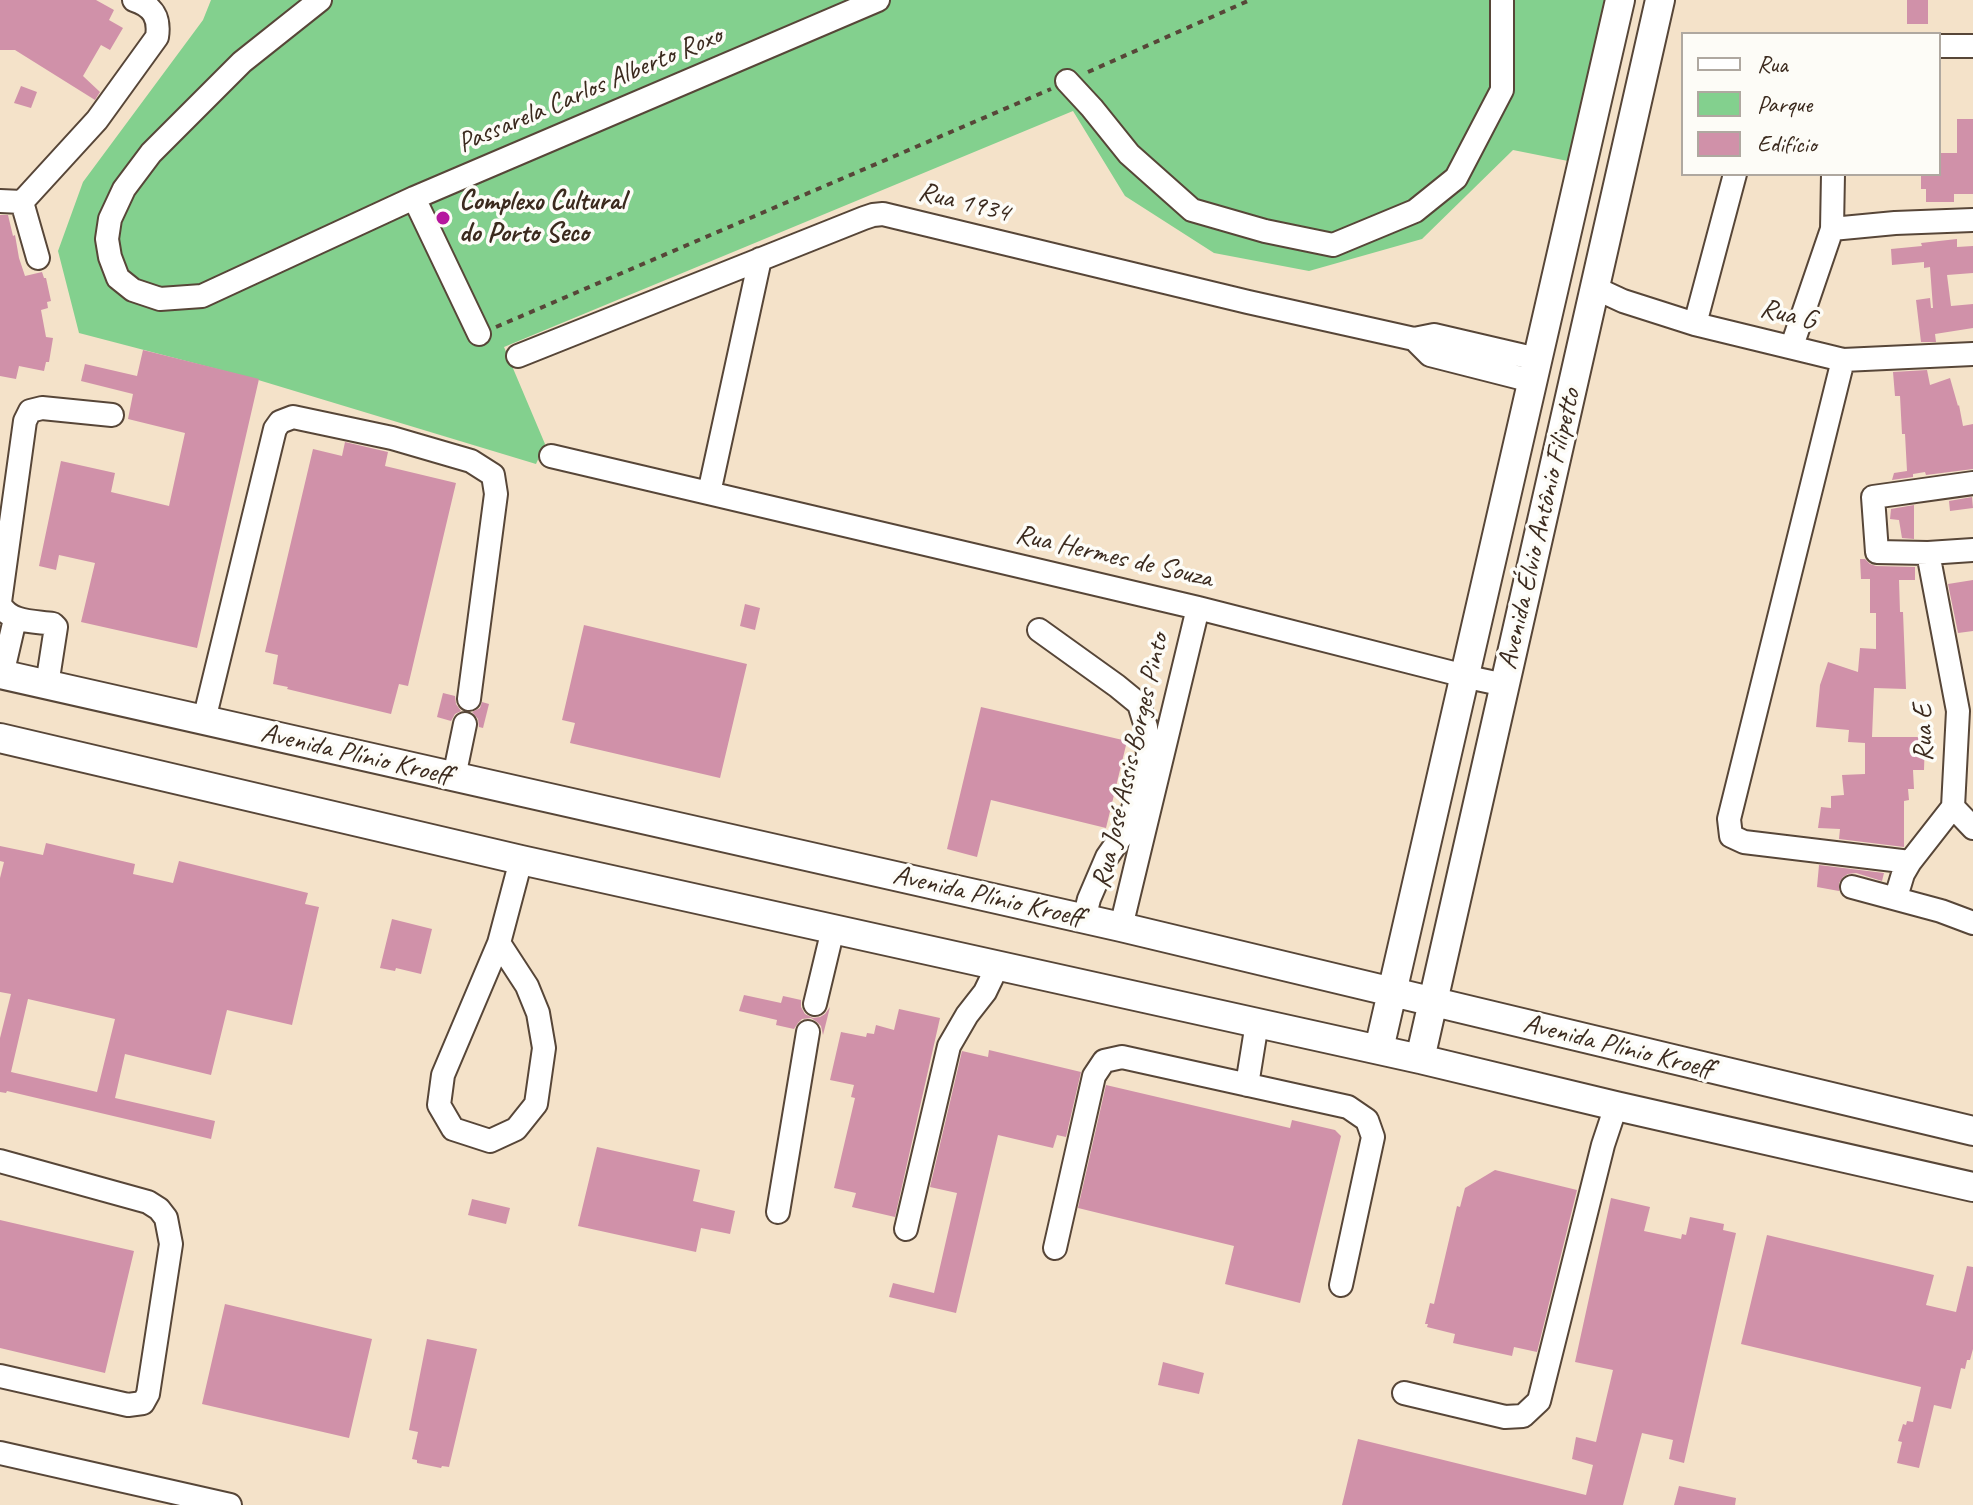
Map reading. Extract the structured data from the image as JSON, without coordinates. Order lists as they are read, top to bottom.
{
  "streets": {
    "main road": ["Avenida Élvio Antônio Filipetto", "Avenida Plínio Kroeff"],
    "street": [
      "Passarela Carlos Alberto Roxo",
      "Rua 1934",
      "Rua G",
      "Rua Hermes de Souza",
      "Rua E",
      "Rua José Assis Borges Pinto"
    ]
  },
  "crossings": [
    ["Rua 1934", "Avenida Élvio Antônio Filipetto"],
    ["Rua G", "Avenida Élvio Antônio Filipetto"],
    ["Avenida Élvio Antônio Filipetto", "Rua Hermes de Souza"],
    ["Avenida Élvio Antônio Filipetto", "Avenida Plínio Kroeff"],
    ["Rua Hermes de Souza", "Rua José Assis Borges Pinto"],
    ["Avenida Plínio Kroeff", "Rua José Assis Borges Pinto"]
  ],
  "places": ["Complexo Cultural do Porto Seco"],
  "legend": ["Rua", "Parque", "Edifício"]
}
